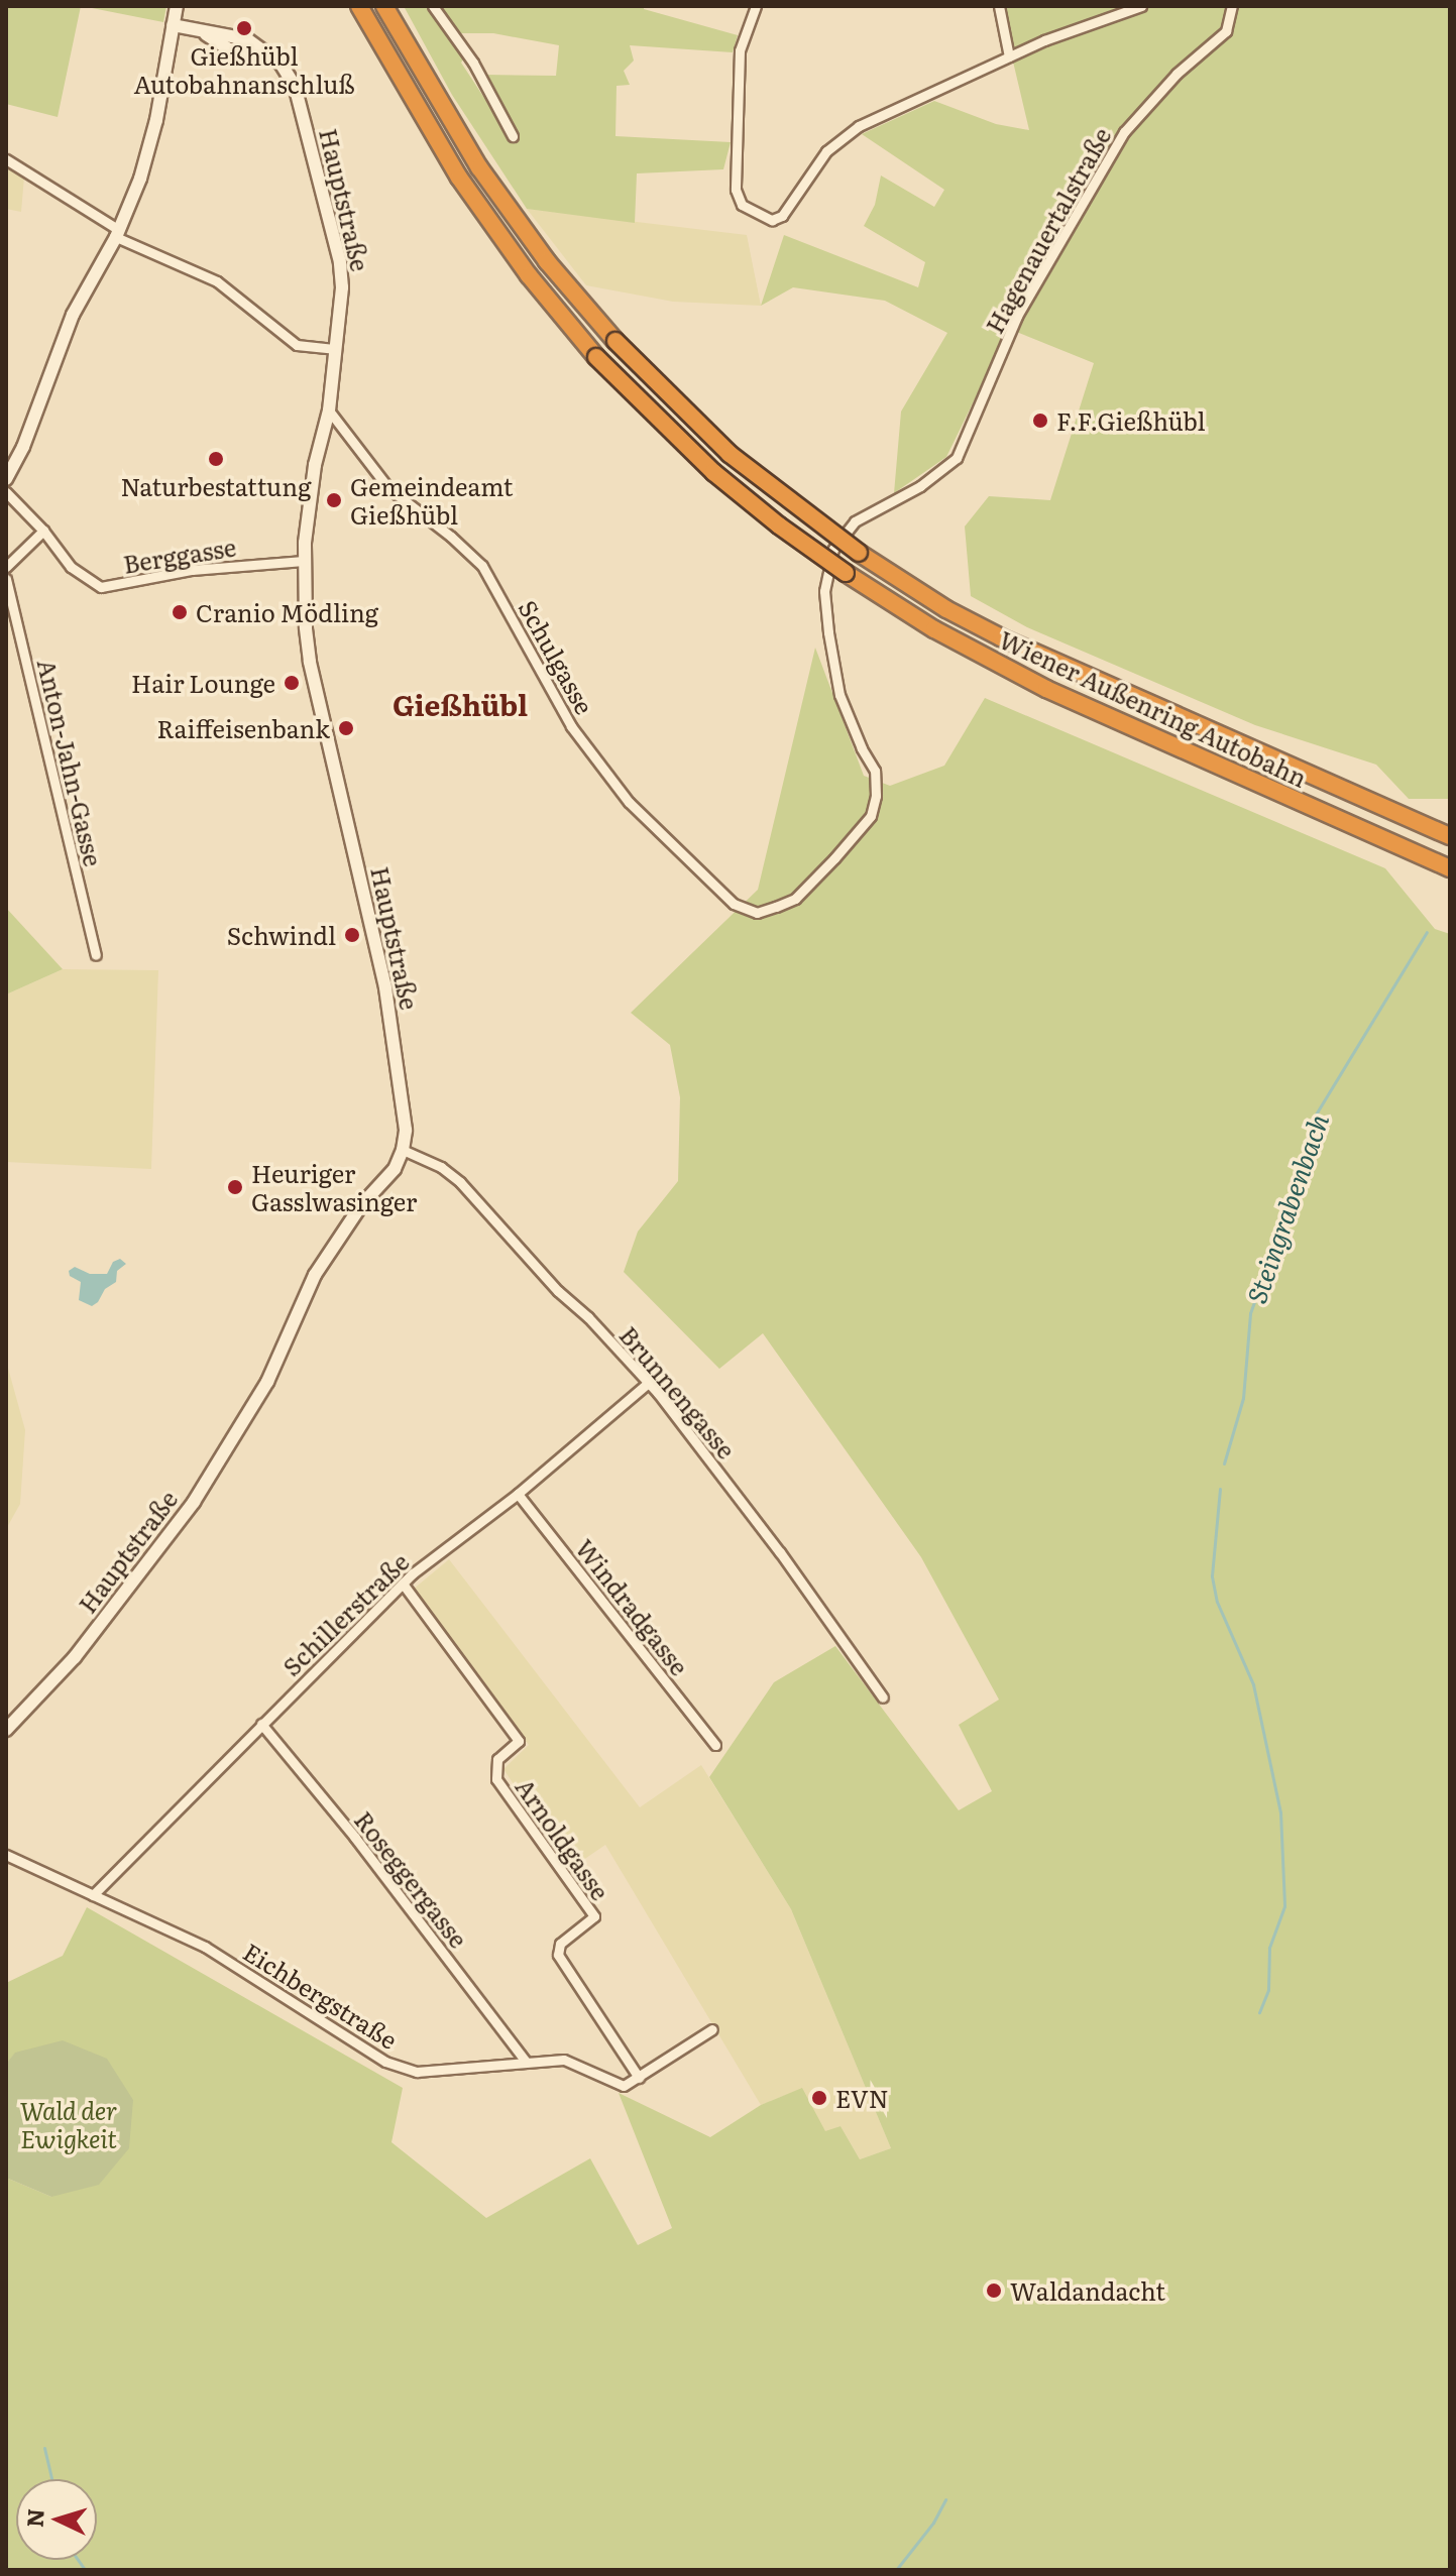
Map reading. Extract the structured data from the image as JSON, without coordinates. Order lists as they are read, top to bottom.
{
  "streets": {
    "highway": ["Wiener Außenring Autobahn"],
    "street": [
      "Hauptstraße",
      "Hagenauertalstraße",
      "Berggasse",
      "Schulgasse",
      "Anton-Jahn-Gasse",
      "Brunnengasse",
      "Windradgasse",
      "Schillerstraße",
      "Arnoldgasse",
      "Roseggergasse",
      "Eichbergstraße"
    ]
  },
  "crossings": [
    ["Hauptstraße", "Berggasse"],
    ["Hauptstraße", "Schulgasse"],
    ["Hauptstraße", "Brunnengasse"],
    ["Hagenauertalstraße", "Schulgasse"],
    ["Brunnengasse", "Schillerstraße"],
    ["Windradgasse", "Schillerstraße"],
    ["Schillerstraße", "Arnoldgasse"],
    ["Schillerstraße", "Roseggergasse"],
    ["Schillerstraße", "Eichbergstraße"],
    ["Arnoldgasse", "Eichbergstraße"],
    ["Roseggergasse", "Eichbergstraße"]
  ],
  "districts": ["Gießhübl"],
  "water": ["Steingrabenbach"],
  "parks": ["Wald der Ewigkeit"],
  "places": [
    "Gießhübl Autobahnanschluß",
    "F.F.Gießhübl",
    "Naturbestattung",
    "Gemeindeamt Gießhübl",
    "Cranio Mödling",
    "Hair Lounge",
    "Raiffeisenbank",
    "Schwindl",
    "Heuriger Gasslwasinger",
    "EVN",
    "Waldandacht"
  ],
  "north": "left"
}
